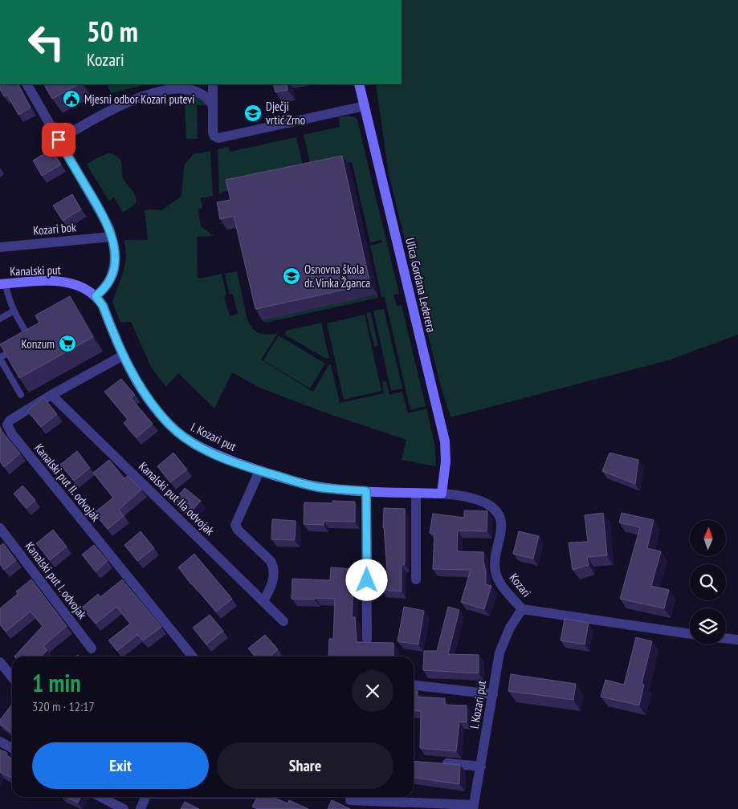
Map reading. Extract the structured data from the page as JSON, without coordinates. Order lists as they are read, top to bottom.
{
  "streets": {
    "street": [
      "Kozari bok",
      "Kanalski put",
      "Ulica Gordana Lederera",
      "I. Kozari put",
      "Kanalski put II. odvojak",
      "Kanalski put IIa odvojak",
      "Kanalski put I. odvojak",
      "Kozari"
    ]
  },
  "crossings": [
    ["Kanalski put", "I. Kozari put"],
    ["Ulica Gordana Lederera", "Kozari"],
    ["I. Kozari put", "Kanalski put II. odvojak"],
    ["I. Kozari put", "Kozari"],
    ["Kanalski put II. odvojak", "Kanalski put IIa odvojak"]
  ],
  "places": {
    "public building": ["Mjesni odbor Kozari putevi"],
    "school or university": ["Dječji vrtić Zrno", "Osnovna škola dr. Vinka Žganca"],
    "supermarket": ["Konzum"]
  },
  "north": "top",
  "page": {
    "turn": ["50 m", "Kozari"],
    "heading": ["1 min", "320 m · 12:17"],
    "buttons": ["Exit", "Share"]
  }
}
